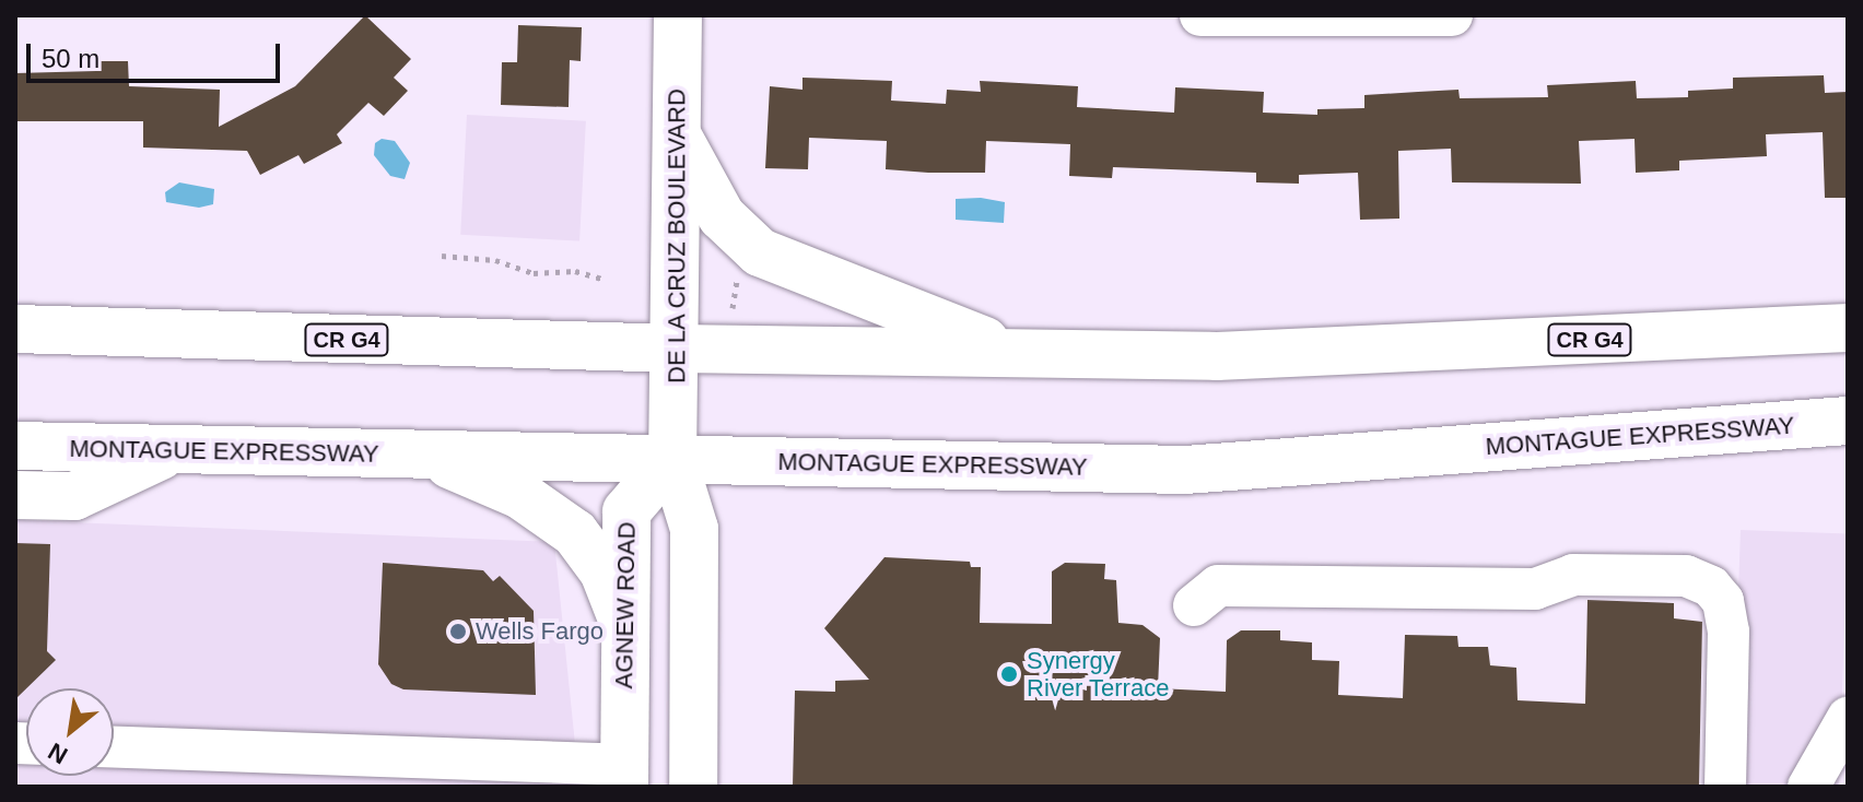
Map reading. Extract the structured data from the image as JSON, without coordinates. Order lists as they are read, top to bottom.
{
  "streets": {
    "main road": [
      "DE LA CRUZ BOULEVARD",
      "CR G4",
      "MONTAGUE EXPRESSWAY",
      "AGNEW ROAD"
    ]
  },
  "crossings": [
    ["DE LA CRUZ BOULEVARD", "CR G4"],
    ["DE LA CRUZ BOULEVARD", "MONTAGUE EXPRESSWAY"],
    ["DE LA CRUZ BOULEVARD", "AGNEW ROAD"],
    ["MONTAGUE EXPRESSWAY", "AGNEW ROAD"]
  ],
  "places": ["Wells Fargo", "Synergy River Terrace"],
  "scale_bar": "50 m",
  "north": "bottom left"
}
